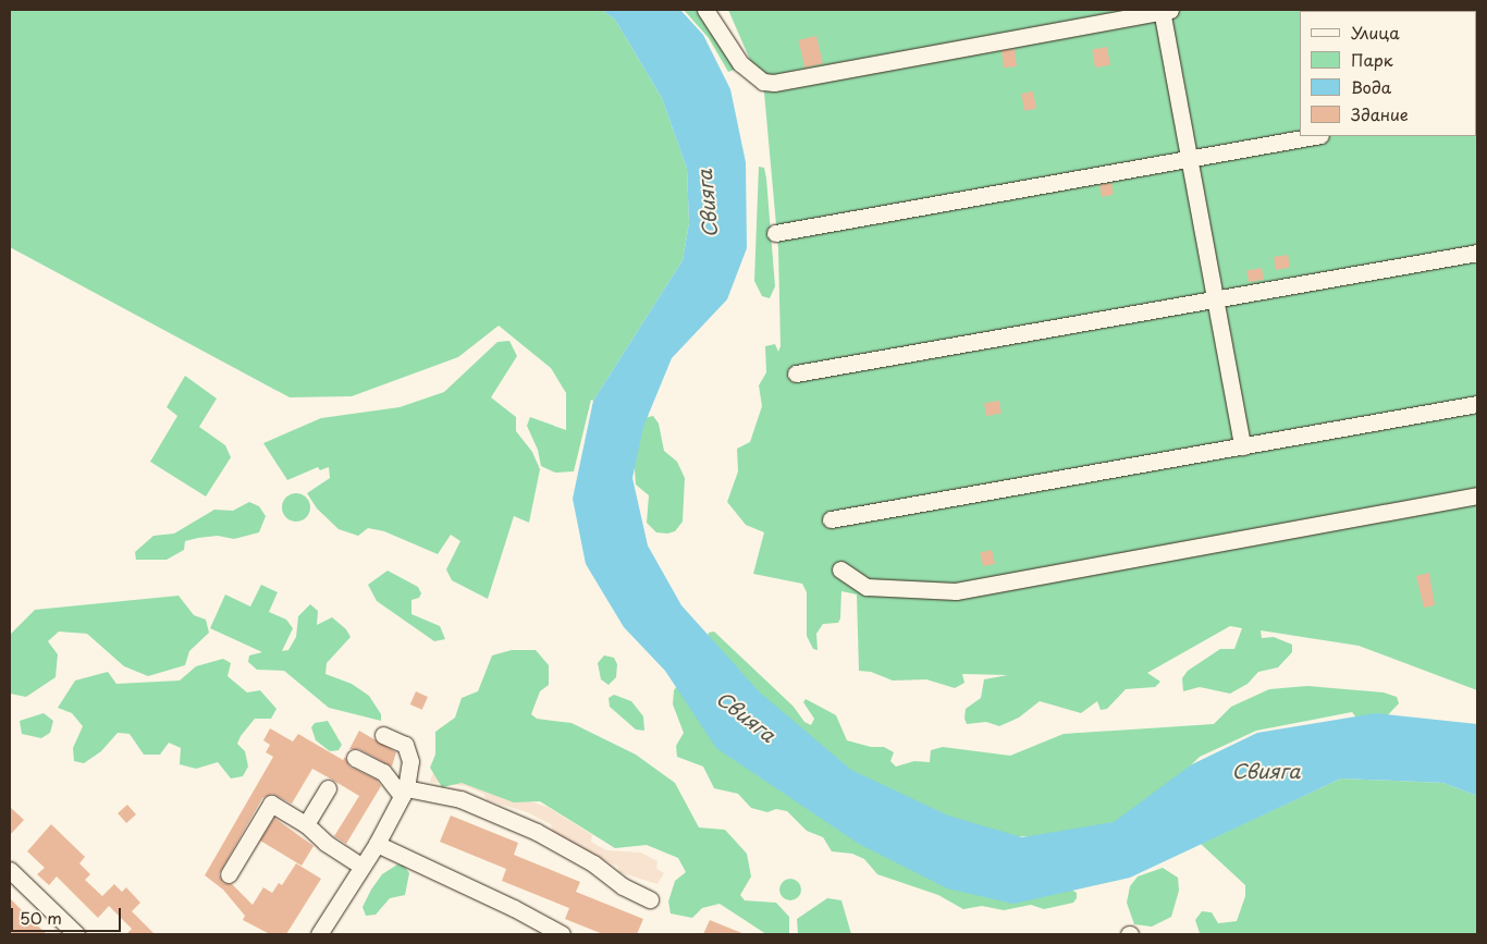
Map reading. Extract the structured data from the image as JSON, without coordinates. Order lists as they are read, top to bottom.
{
  "water": ["Свияга"],
  "legend": [
    "Улица",
    "Парк",
    "Вода",
    "Здание"
  ],
  "scale_bar": "50 m"
}
